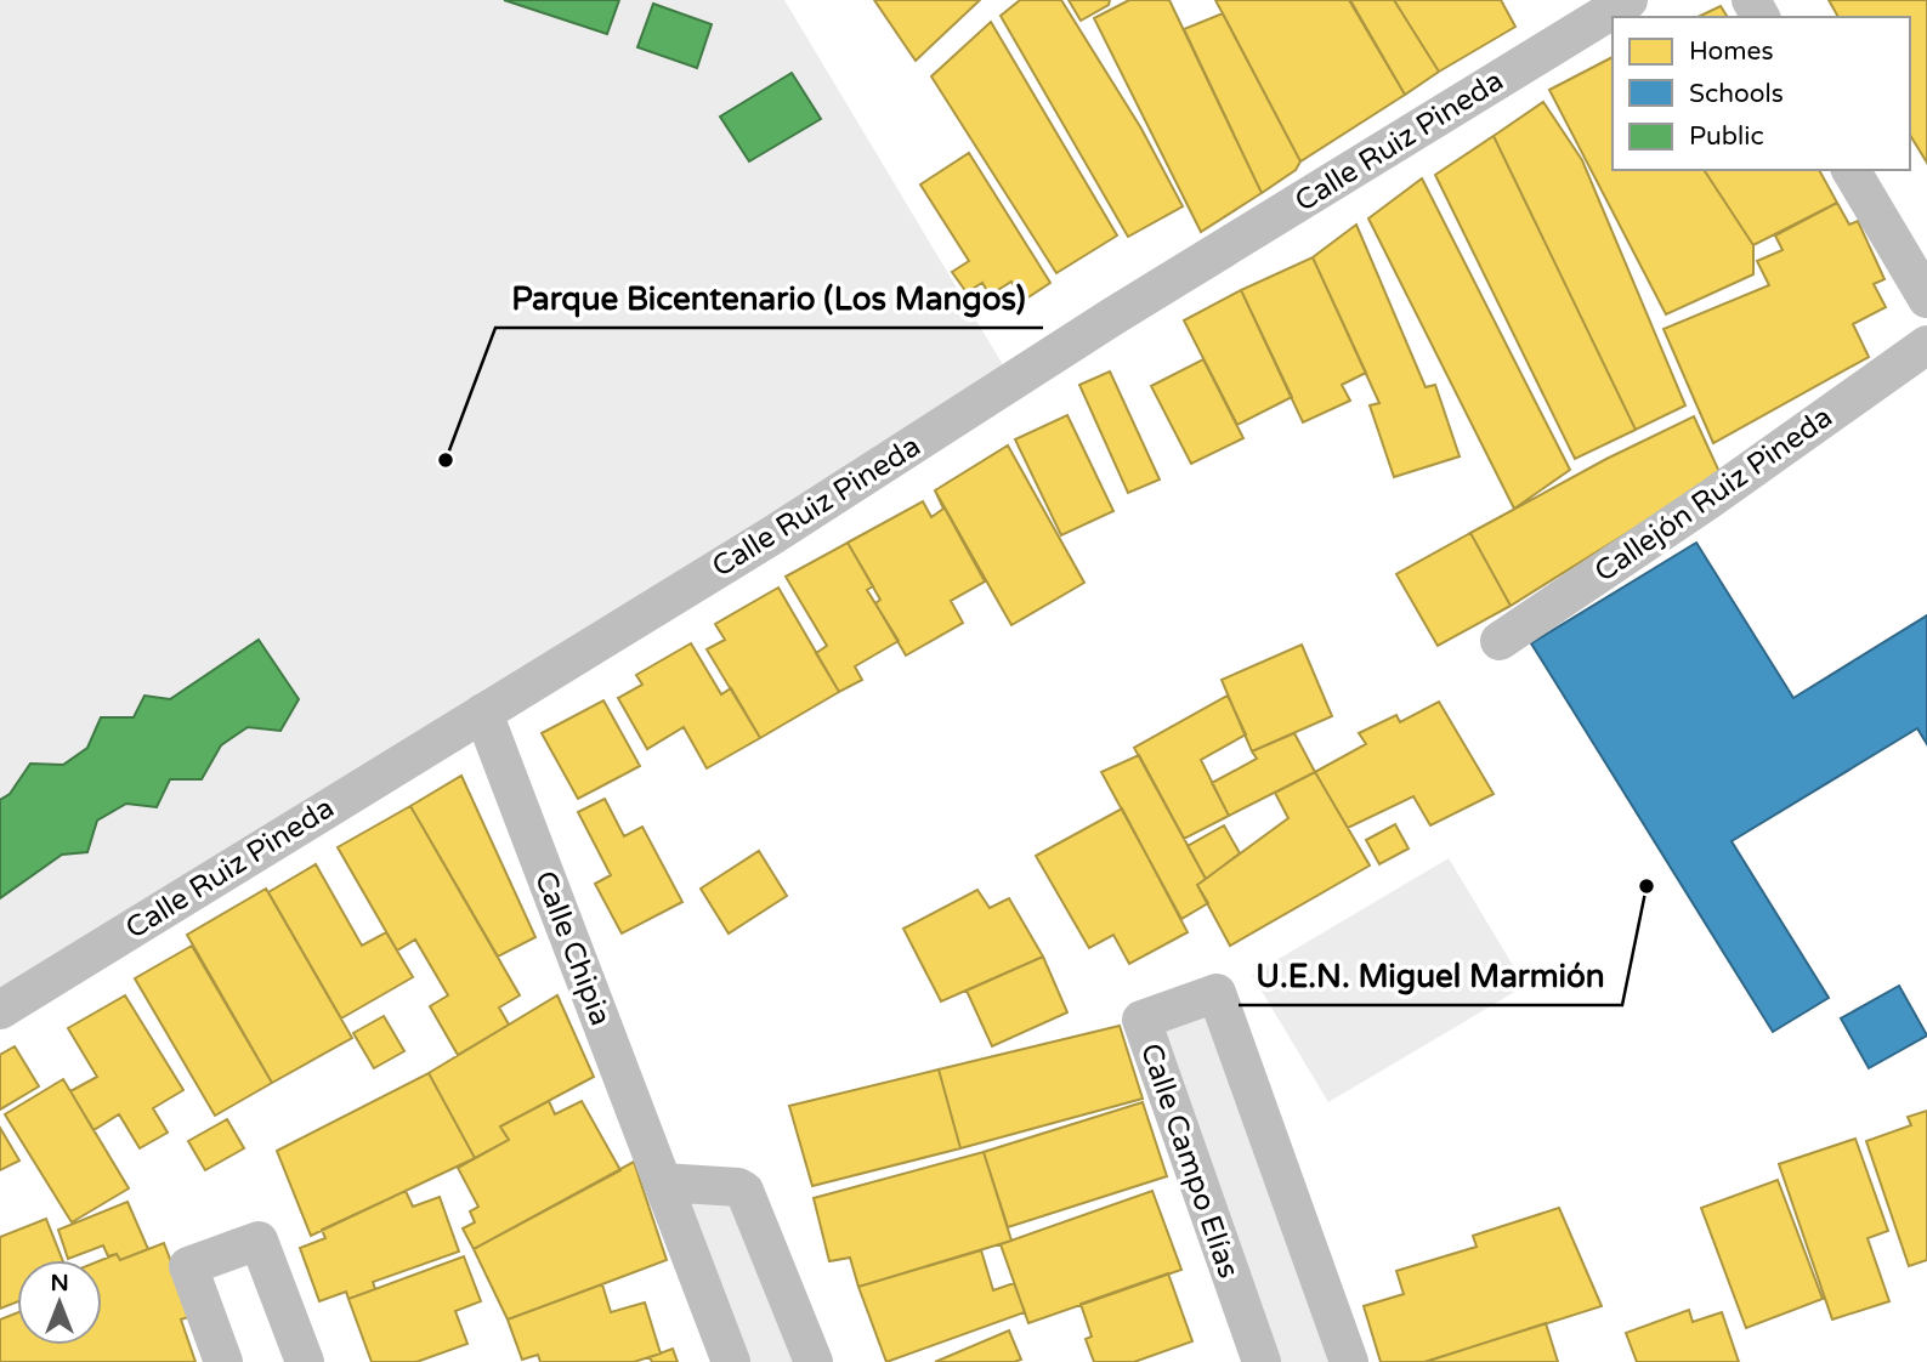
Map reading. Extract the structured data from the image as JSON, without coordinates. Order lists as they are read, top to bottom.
{
  "streets": {
    "street": [
      "Calle Ruiz Pineda",
      "Callejón Ruiz Pineda",
      "Calle Chipia",
      "Calle Campo Elías"
    ]
  },
  "crossings": [
    ["Calle Ruiz Pineda", "Calle Chipia"]
  ],
  "places": ["Parque Bicentenario (Los Mangos)", "U.E.N. Miguel Marmión"],
  "legend": ["Homes", "Schools", "Public"],
  "north": "top"
}
